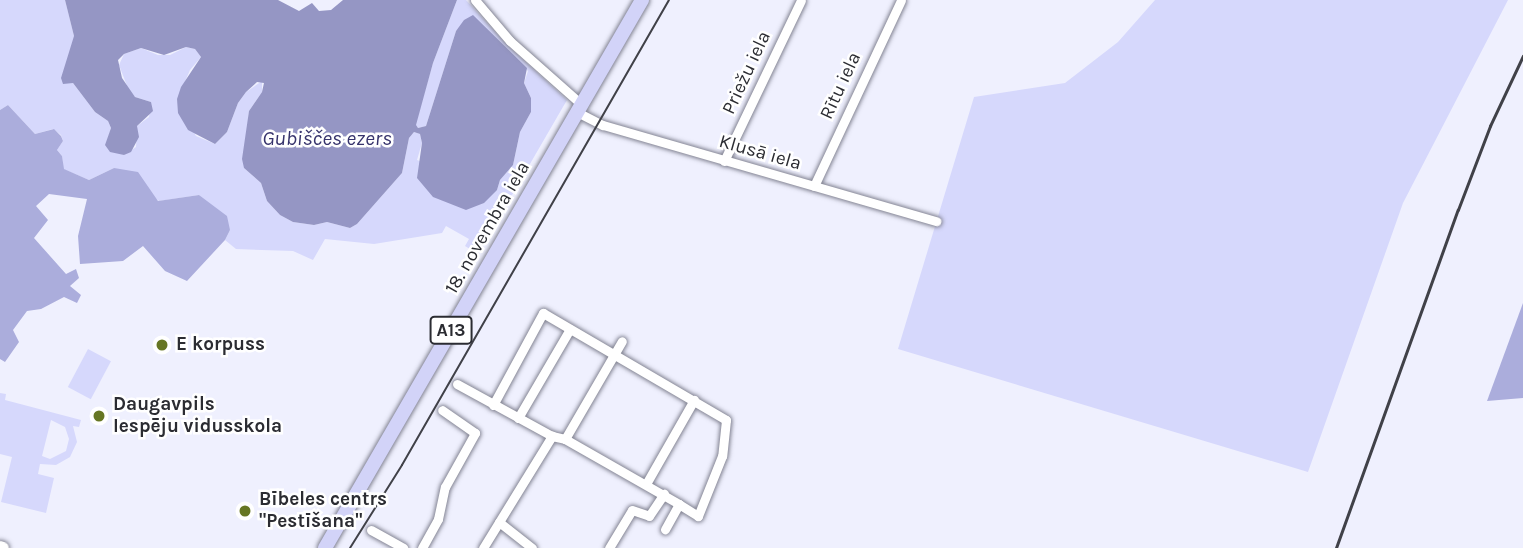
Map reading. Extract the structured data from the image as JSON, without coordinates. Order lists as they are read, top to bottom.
{
  "streets": {
    "main road": ["18. novembra iela", "A13"],
    "street": ["Priežu iela", "Rītu iela", "Klusā iela"]
  },
  "crossings": [
    ["Priežu iela", "Klusā iela"],
    ["Rītu iela", "Klusā iela"],
    ["Klusā iela", "18. novembra iela"]
  ],
  "water": ["Gubiščes ezers"],
  "places": ["E korpuss", "Daugavpils Iespēju vidusskola", "Bībeles centrs \"Pestīšana\""]
}
